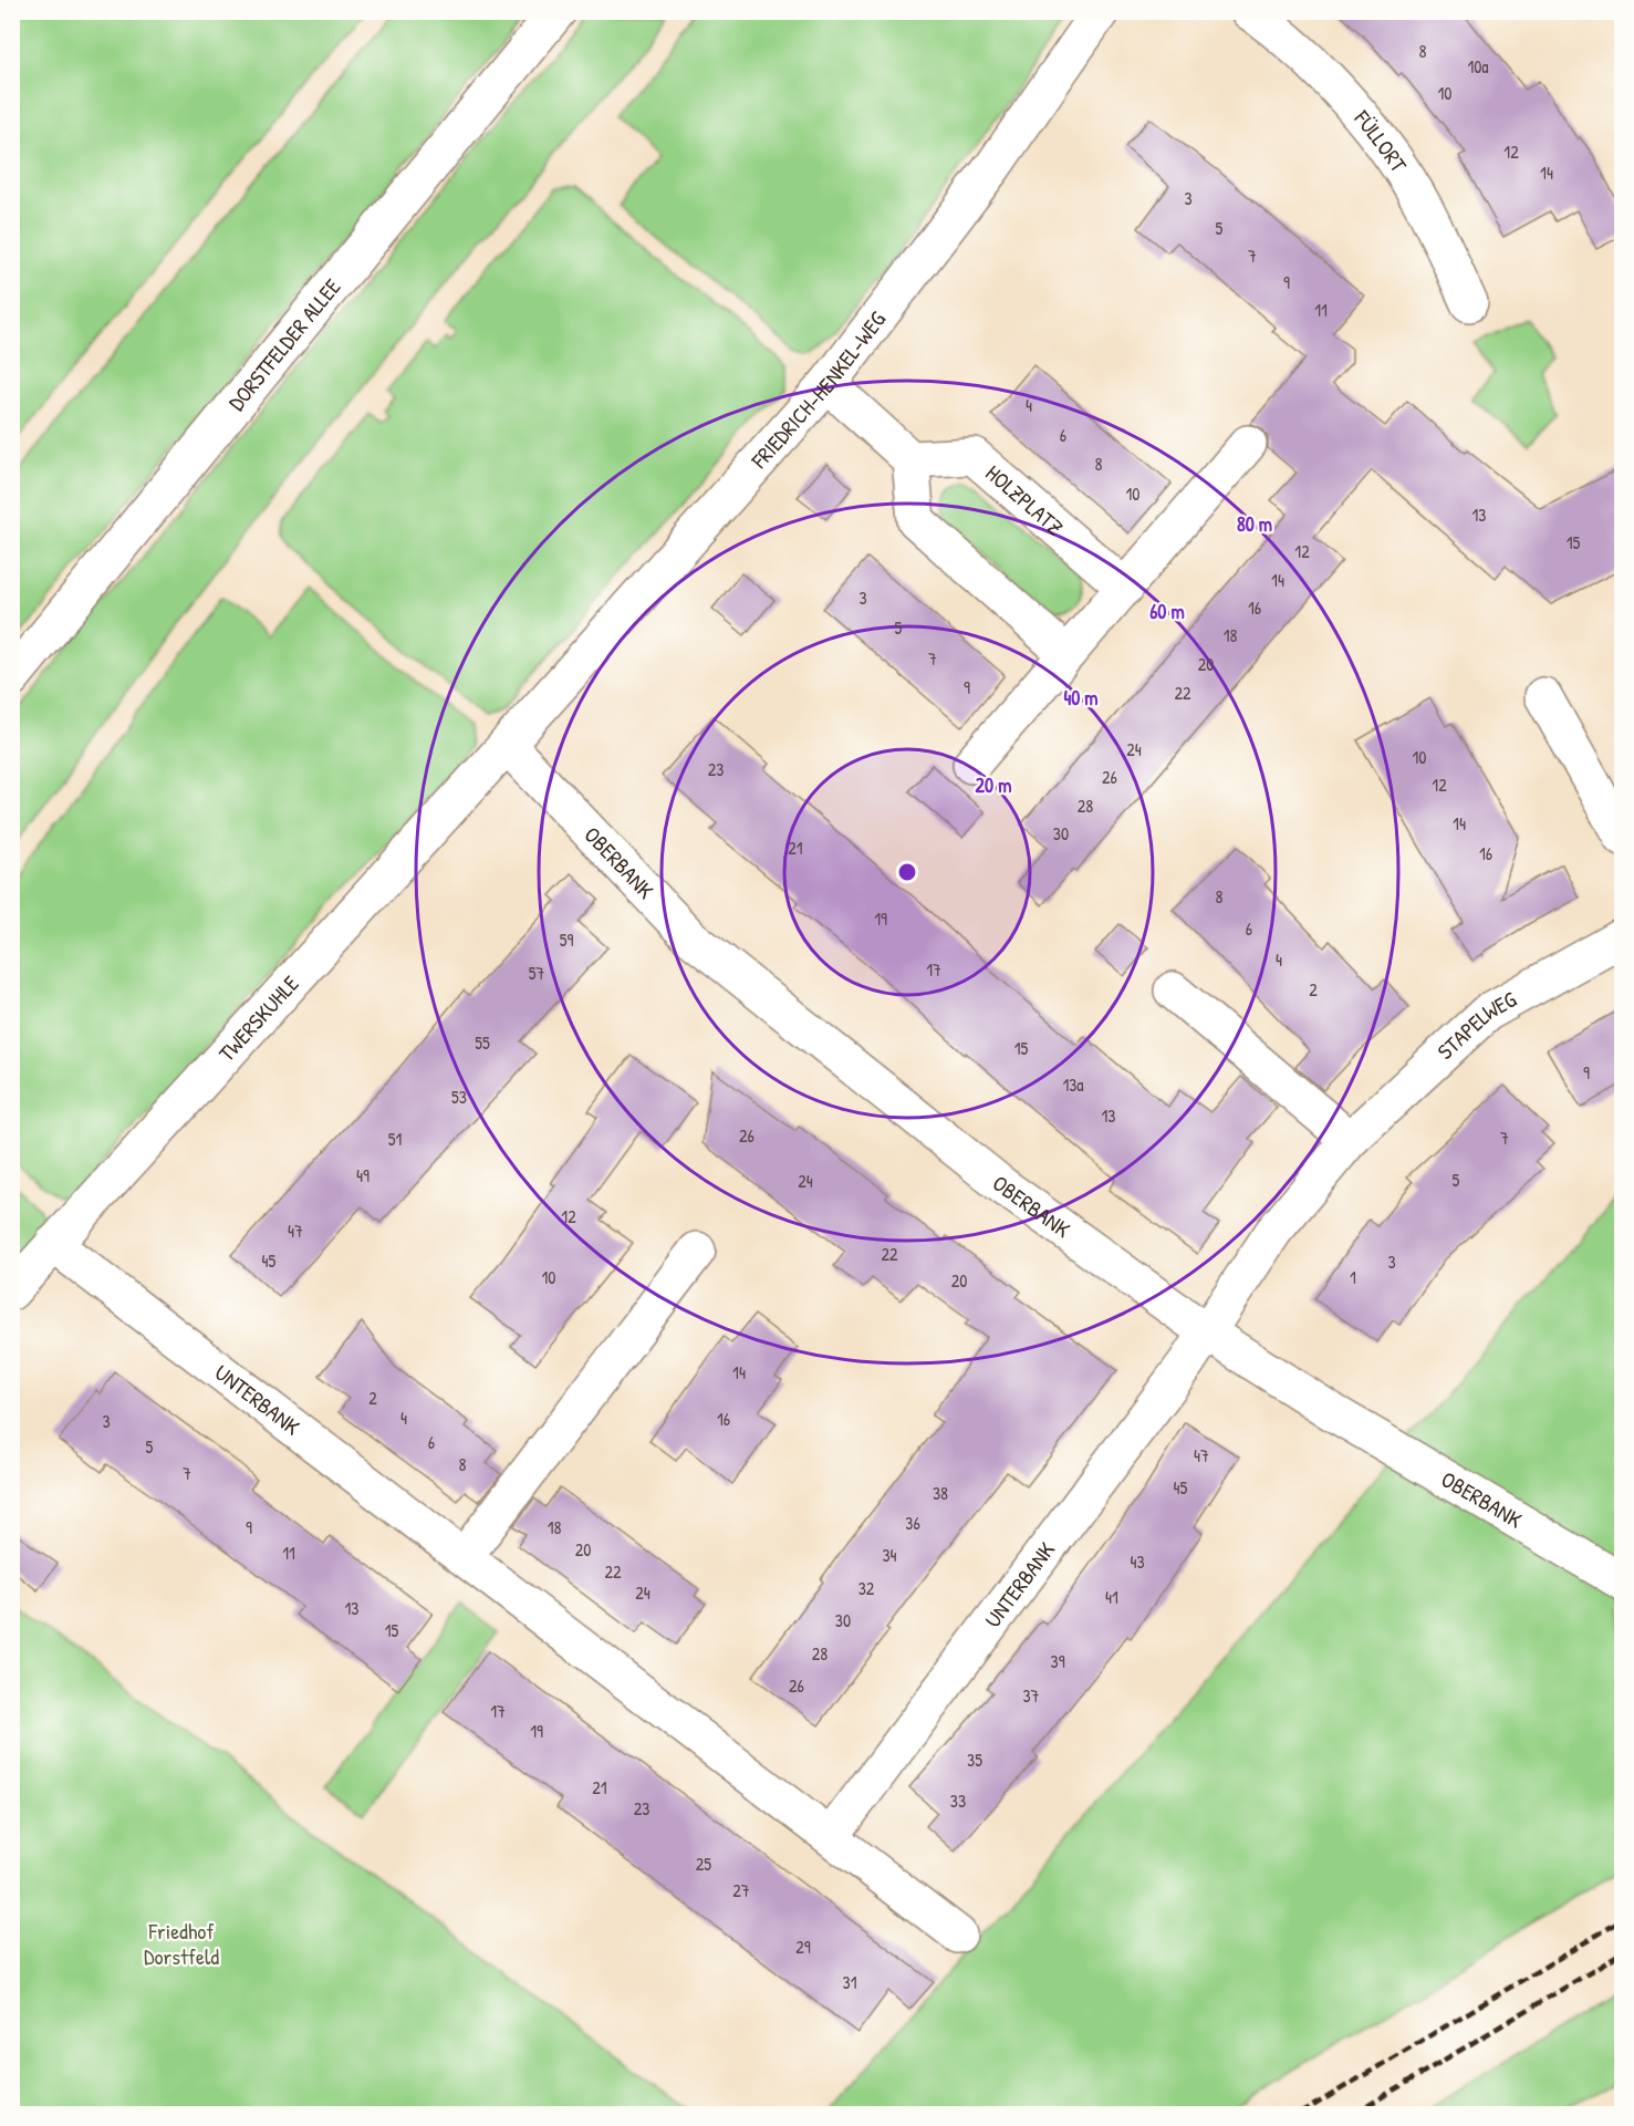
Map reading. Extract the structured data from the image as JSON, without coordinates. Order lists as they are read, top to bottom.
{
  "streets": {
    "street": [
      "FÜLLORT",
      "DORSTFELDER ALLEE",
      "FRIEDRICH-HENKEL-WEG",
      "HOLZPLATZ",
      "OBERBANK",
      "TWERSKUHLE",
      "STAPELWEG",
      "UNTERBANK"
    ]
  },
  "crossings": [
    ["FRIEDRICH-HENKEL-WEG", "OBERBANK"],
    ["FRIEDRICH-HENKEL-WEG", "TWERSKUHLE"],
    ["OBERBANK", "TWERSKUHLE"],
    ["OBERBANK", "STAPELWEG"],
    ["OBERBANK", "UNTERBANK"],
    ["TWERSKUHLE", "UNTERBANK"],
    ["STAPELWEG", "UNTERBANK"]
  ],
  "parks": ["Friedhof Dorstfeld"],
  "house_numbers": [
    "8",
    "10a",
    "10",
    "12",
    "14",
    "3",
    "5",
    "7",
    "9",
    "11",
    "4",
    "6",
    "8",
    "10",
    "13",
    "15",
    "12",
    "14",
    "3",
    "16",
    "5",
    "18",
    "7",
    "20",
    "9",
    "22",
    "24",
    "10",
    "23",
    "26",
    "12",
    "28",
    "14",
    "30",
    "21",
    "16",
    "8",
    "19",
    "6",
    "59",
    "4",
    "17",
    "57",
    "2",
    "55",
    "15",
    "9",
    "13a",
    "53",
    "13",
    "26",
    "7",
    "51",
    "49",
    "5",
    "24",
    "12",
    "47",
    "22",
    "45",
    "3",
    "10",
    "1",
    "20",
    "14",
    "2",
    "4",
    "16",
    "3",
    "6",
    "5",
    "47",
    "8",
    "7",
    "45",
    "38",
    "36",
    "9",
    "18",
    "20",
    "11",
    "34",
    "43",
    "22",
    "32",
    "24",
    "41",
    "13",
    "30",
    "15",
    "28",
    "39",
    "26",
    "37",
    "17",
    "19",
    "35",
    "21",
    "33",
    "23",
    "25",
    "27",
    "29",
    "31"
  ],
  "rings": [
    "80 m",
    "60 m",
    "40 m",
    "20 m"
  ]
}
